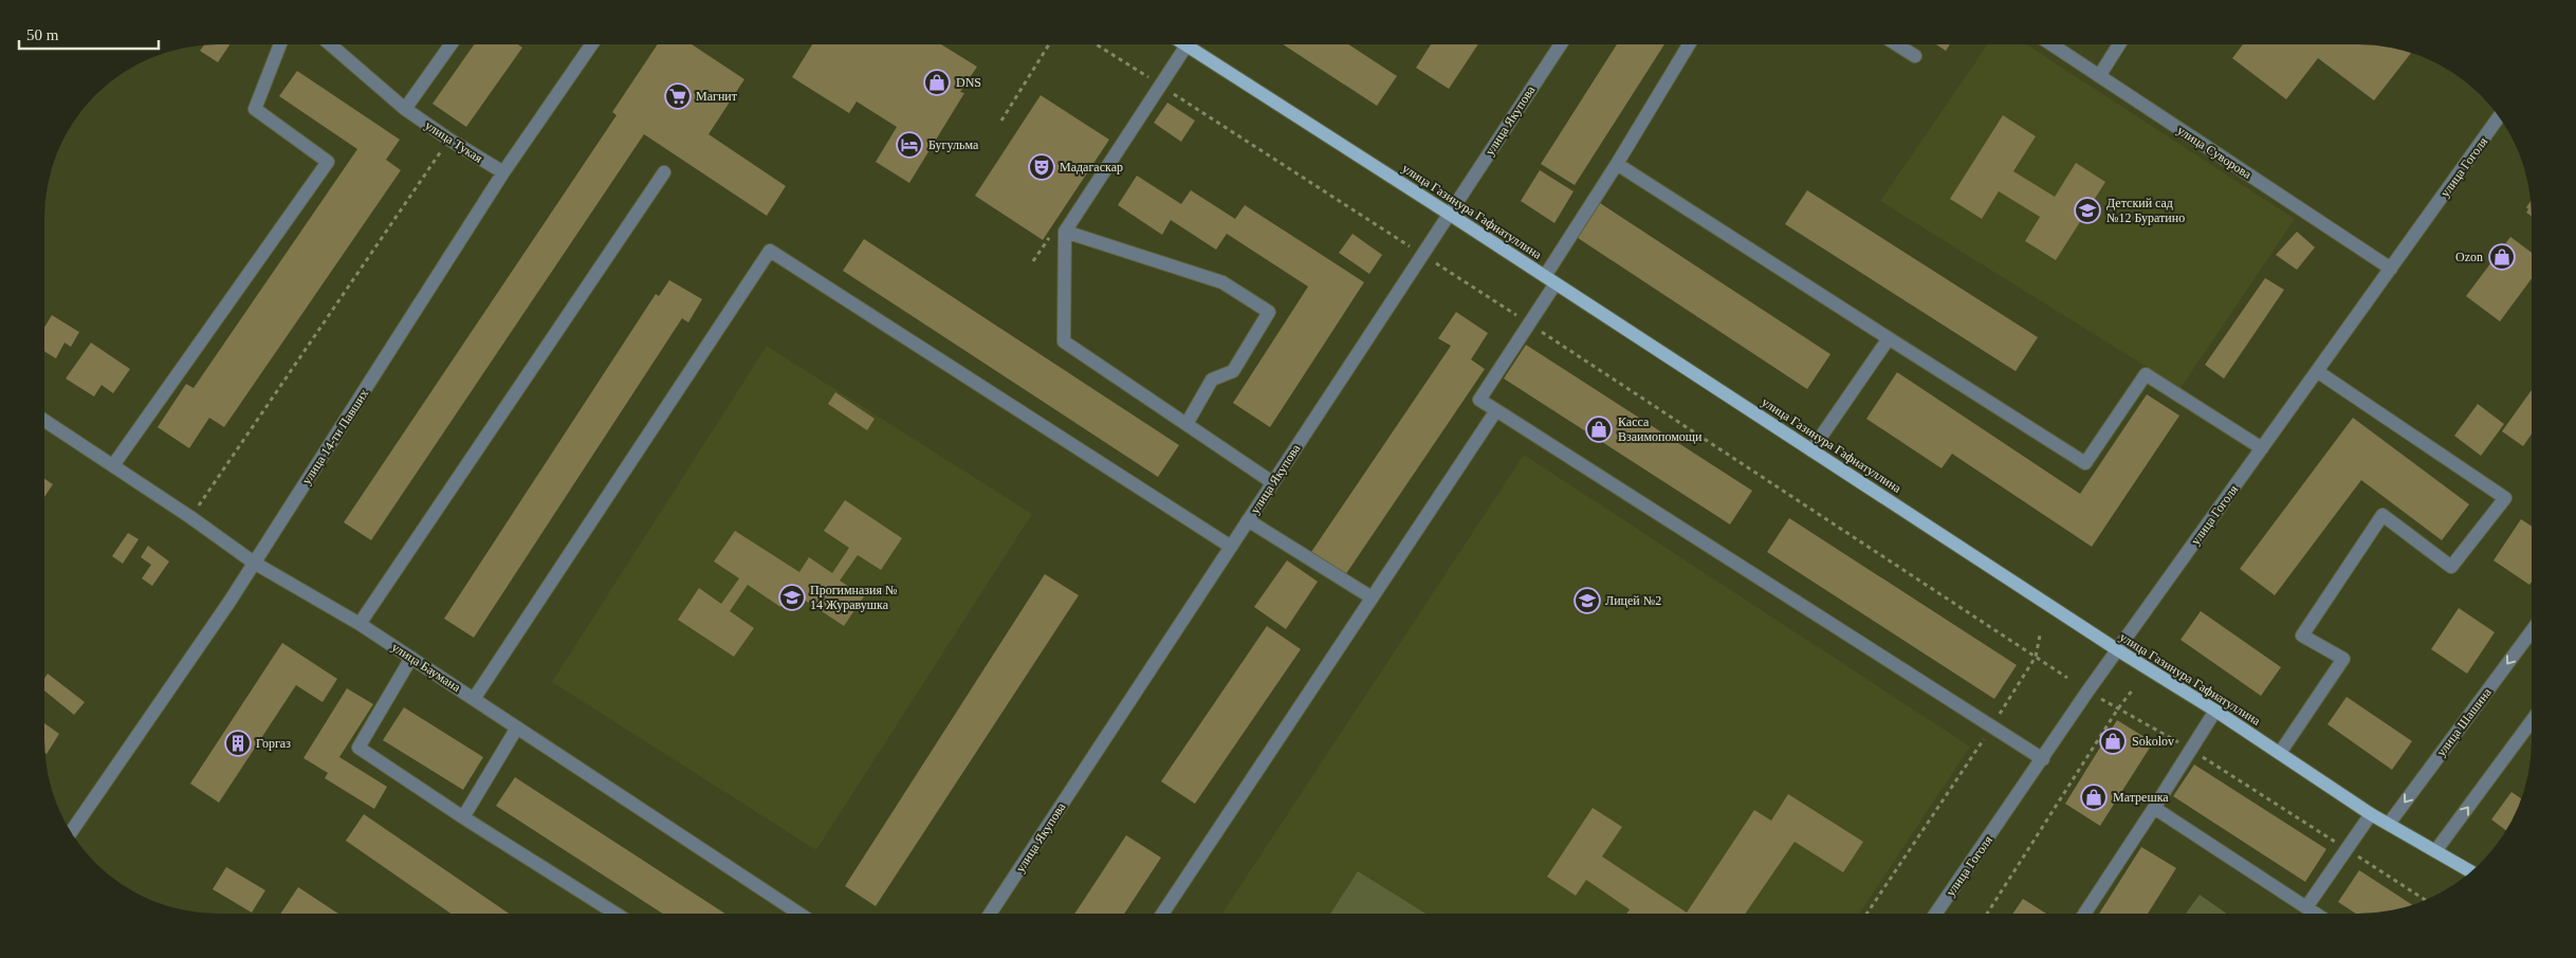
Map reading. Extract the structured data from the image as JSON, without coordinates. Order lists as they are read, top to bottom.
{
  "streets": {
    "main road": ["улица Газинура Гафиатуллина"],
    "street": [
      "улица Якупова",
      "улица Тукая",
      "улица Суворова",
      "улица Гоголя",
      "улица 14-ти Павших",
      "улица Баумана",
      "улица Шашина"
    ]
  },
  "crossings": [
    ["улица Якупова", "улица Газинура Гафиатуллина"],
    ["улица Тукая", "улица 14-ти Павших"],
    ["улица Суворова", "улица Гоголя"],
    ["улица Гоголя", "улица Газинура Гафиатуллина"],
    ["улица Газинура Гафиатуллина", "улица Шашина"],
    ["улица 14-ти Павших", "улица Баумана"]
  ],
  "places": {
    "shop": [
      "DNS",
      "Ozon",
      "Касса Взаимопомощи",
      "Sokolov",
      "Матрешка"
    ],
    "supermarket": ["Магнит"],
    "hotel": ["Бугульма"],
    "theatre": ["Мадагаскар"],
    "school or university": ["Детский сад №12 Буратино", "Прогимназия № 14 Журавушка", "Лицей №2"],
    "building": ["Горгаз"]
  },
  "scale_bar": "50 m"
}
